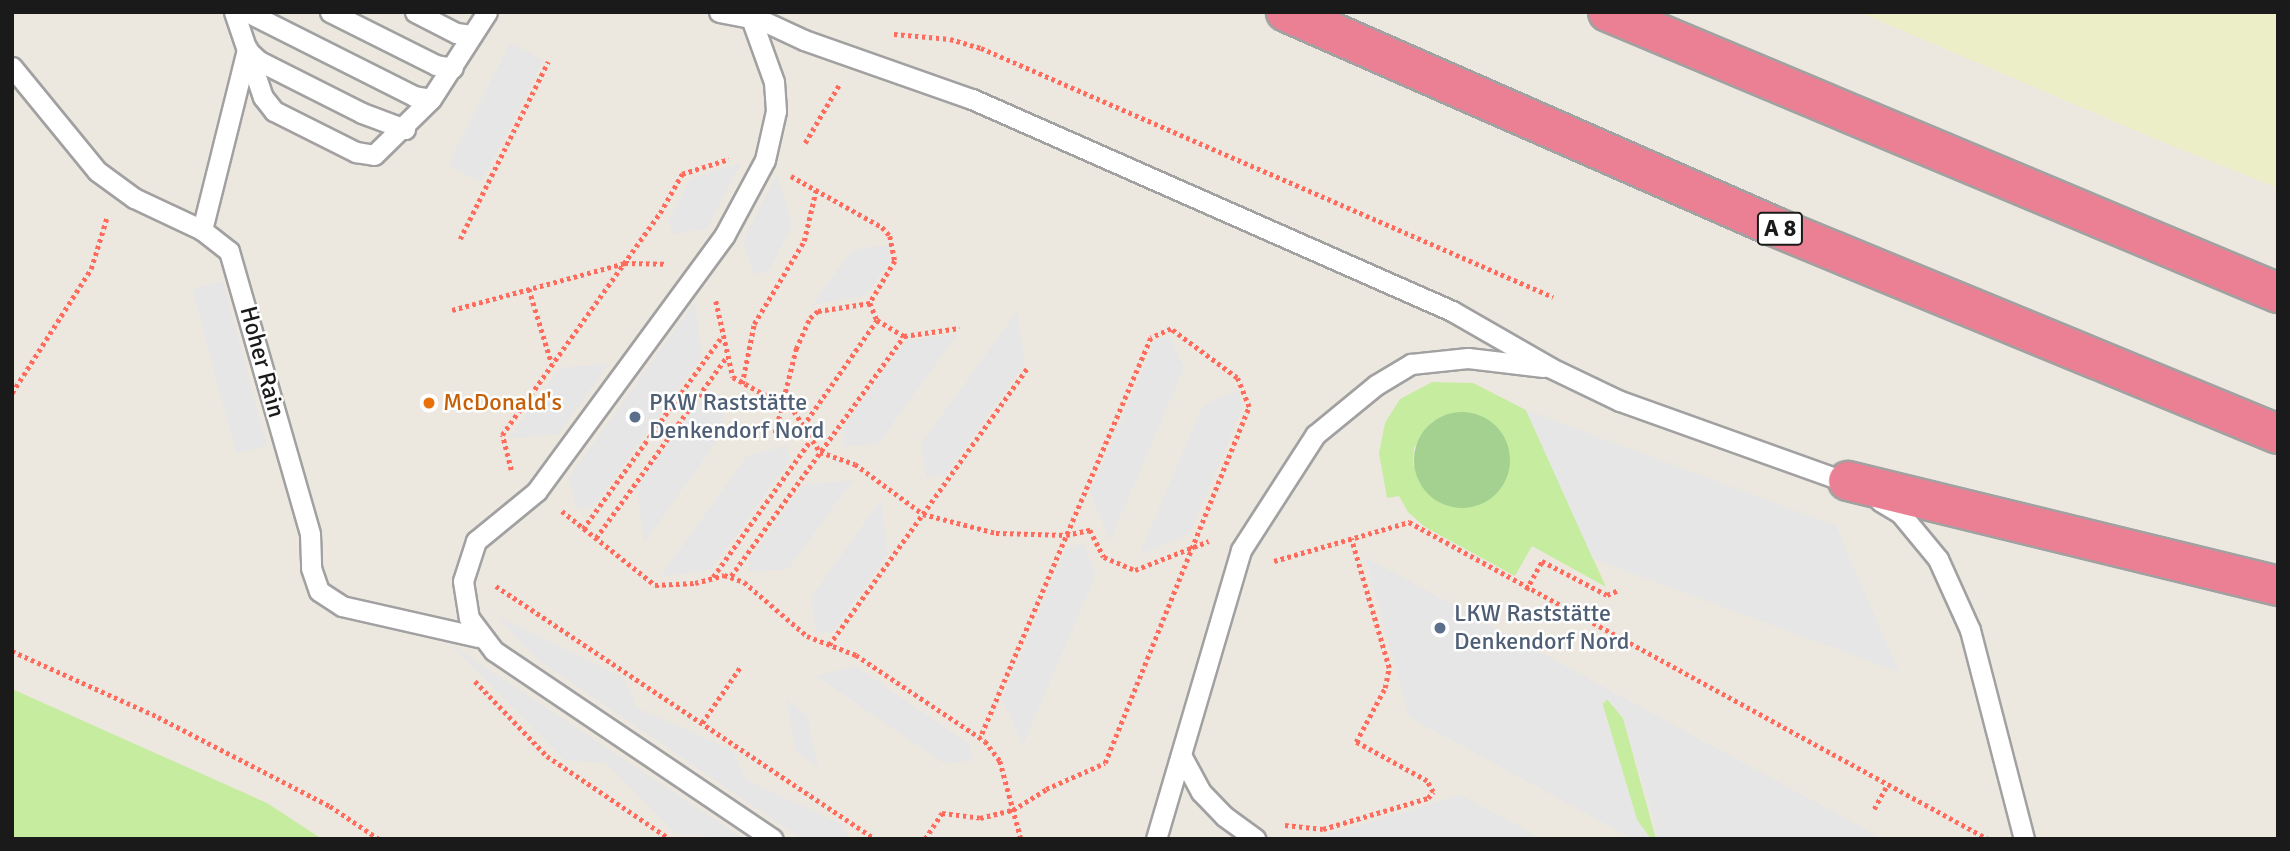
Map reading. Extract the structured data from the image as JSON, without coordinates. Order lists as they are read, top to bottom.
{
  "streets": {
    "highway": ["A 8"],
    "lane": ["Hoher Rain"]
  },
  "places": ["McDonald's", "PKW Raststätte Denkendorf Nord", "LKW Raststätte Denkendorf Nord"]
}
